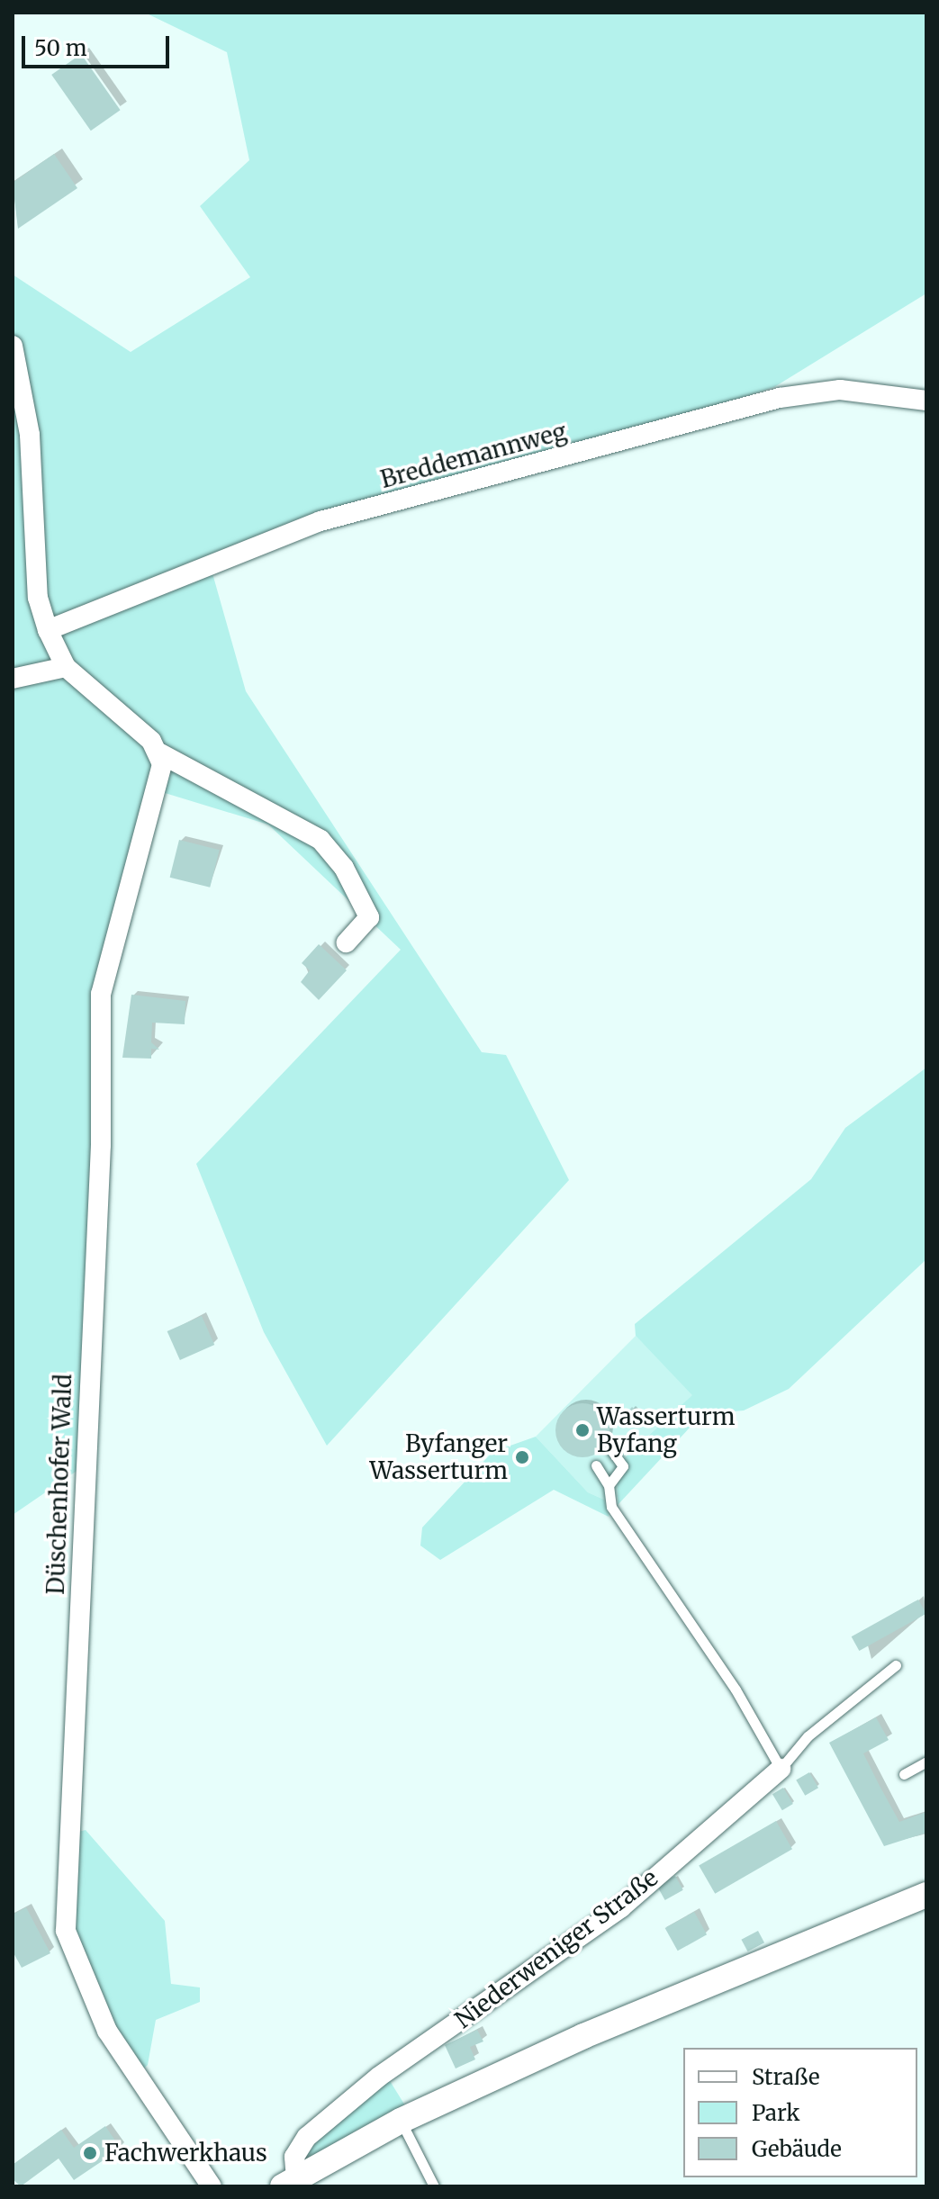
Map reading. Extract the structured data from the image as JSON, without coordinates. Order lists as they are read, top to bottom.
{
  "streets": {
    "street": ["Breddemannweg", "Düschenhofer Wald", "Niederweniger Straße"]
  },
  "places": ["Wasserturm Byfang", "Byfanger Wasserturm", "Fachwerkhaus"],
  "legend": ["Straße", "Park", "Gebäude"],
  "scale_bar": "50 m"
}
